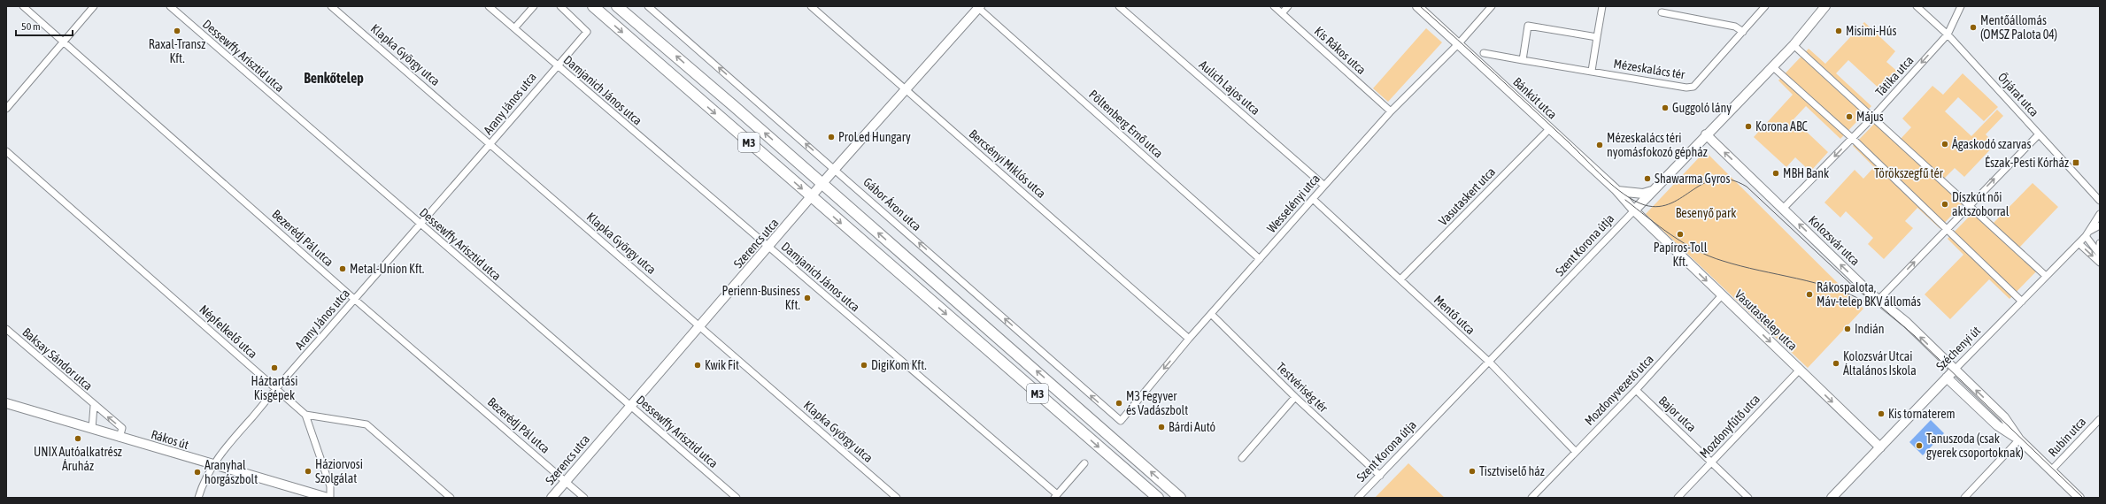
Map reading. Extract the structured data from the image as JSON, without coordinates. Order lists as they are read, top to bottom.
{
  "streets": {
    "main road": ["M3"],
    "street": [
      "Kis Rákos utca",
      "Klapka György utca",
      "Dessewffy Arisztid utca",
      "Mézeskalács tér",
      "Tátika utca",
      "Aulich Lajos utca",
      "Damjanich János utca",
      "Őrjárat utca",
      "Bánkút utca",
      "Arany János utca",
      "Pöltenberg Ernő utca",
      "Bercsényi Miklós utca",
      "Vasutaskert utca",
      "Wesselényi utca",
      "Gábor Áron utca",
      "Bezerédj Pál utca",
      "Kolozsvár utca",
      "Szerencs utca",
      "Szent Korona útja",
      "Mentő utca",
      "Vasutastelep utca",
      "Népfelkelő utca",
      "Széchenyi út",
      "Baksay Sándor utca",
      "Testvériség tér",
      "Mozdonyvezető utca",
      "Bajor utca",
      "Mozdonyfűtő utca",
      "Rubin utca",
      "Rákos út"
    ]
  },
  "crossings": [
    ["Kis Rákos utca", "Wesselényi utca"],
    ["Klapka György utca", "Arany János utca"],
    ["Klapka György utca", "Szerencs utca"],
    ["Dessewffy Arisztid utca", "Arany János utca"],
    ["Dessewffy Arisztid utca", "Szerencs utca"],
    ["Tátika utca", "Őrjárat utca"],
    ["Tátika utca", "Kolozsvár utca"],
    ["Aulich Lajos utca", "Wesselényi utca"],
    ["Damjanich János utca", "Arany János utca"],
    ["Damjanich János utca", "Szerencs utca"],
    ["Bánkút utca", "Vasutaskert utca"],
    ["Bánkút utca", "Wesselényi utca"],
    ["Bánkút utca", "Szent Korona útja"],
    ["Bánkút utca", "Vasutastelep utca"],
    ["Arany János utca", "Bezerédj Pál utca"],
    ["Arany János utca", "Népfelkelő utca"],
    ["Arany János utca", "Rákos út"],
    ["Pöltenberg Ernő utca", "Wesselényi utca"],
    ["Pöltenberg Ernő utca", "Szerencs utca"],
    ["M3", "Szerencs utca"],
    ["Bercsényi Miklós utca", "Wesselényi utca"],
    ["Bercsényi Miklós utca", "Szerencs utca"],
    ["Vasutaskert utca", "Mentő utca"],
    ["Wesselényi utca", "Gábor Áron utca"],
    ["Wesselényi utca", "Mentő utca"],
    ["Wesselényi utca", "Testvériség tér"],
    ["Gábor Áron utca", "Szerencs utca"],
    ["Bezerédj Pál utca", "Szerencs utca"],
    ["Kolozsvár utca", "Szent Korona útja"],
    ["Kolozsvár utca", "Széchenyi út"],
    ["Kolozsvár utca", "Rubin utca"],
    ["Szent Korona útja", "Mentő utca"],
    ["Szent Korona útja", "Vasutastelep utca"],
    ["Szent Korona útja", "Testvériség tér"],
    ["Mentő utca", "Mozdonyvezető utca"],
    ["Vasutastelep utca", "Széchenyi út"],
    ["Vasutastelep utca", "Mozdonyvezető utca"],
    ["Vasutastelep utca", "Mozdonyfűtő utca"],
    ["Baksay Sándor utca", "Rákos út"],
    ["Mozdonyvezető utca", "Bajor utca"],
    ["Bajor utca", "Mozdonyfűtő utca"]
  ],
  "one_way": [
    "Tátika utca",
    "Gábor Áron utca",
    "Kolozsvár utca",
    "Vasutastelep utca"
  ],
  "districts": ["Benkőtelep"],
  "parks": ["Törökszegfű tér", "Besenyő park"],
  "places": {
    "other": [
      "Mentőállomás (OMSZ Palota 04)",
      "Raxal-Transz Kft.",
      "Misimi-Hús",
      "Guggoló lány",
      "Május",
      "Korona ABC",
      "ProLed Hungary",
      "Ágaskodó szarvas",
      "Mézeskalács téri nyomásfokozó gépház",
      "MBH Bank",
      "Shawarma Gyros",
      "Díszkút női aktszoborral",
      "Papíros-Toll Kft.",
      "Metal-Union Kft.",
      "Rákospalota, Máv-telep BKV állomás",
      "Perienn-Business Kft.",
      "Indián",
      "Kolozsvár Utcai Általános Iskola",
      "Kwik Fit",
      "DigiKom Kft.",
      "Háztartási Kisgépek",
      "M3 Fegyver és Vadászbolt",
      "Kis tornaterem",
      "Bárdi Autó",
      "UNIX Autóalkatrész Áruház",
      "Tanuszoda (csak gyerek csoportoknak)",
      "Háziorvosi Szolgálat",
      "Tisztviselő ház",
      "Aranyhal horgászbolt"
    ],
    "transit": ["Észak-Pesti Kórház"]
  },
  "scale_bar": "50 m"
}
